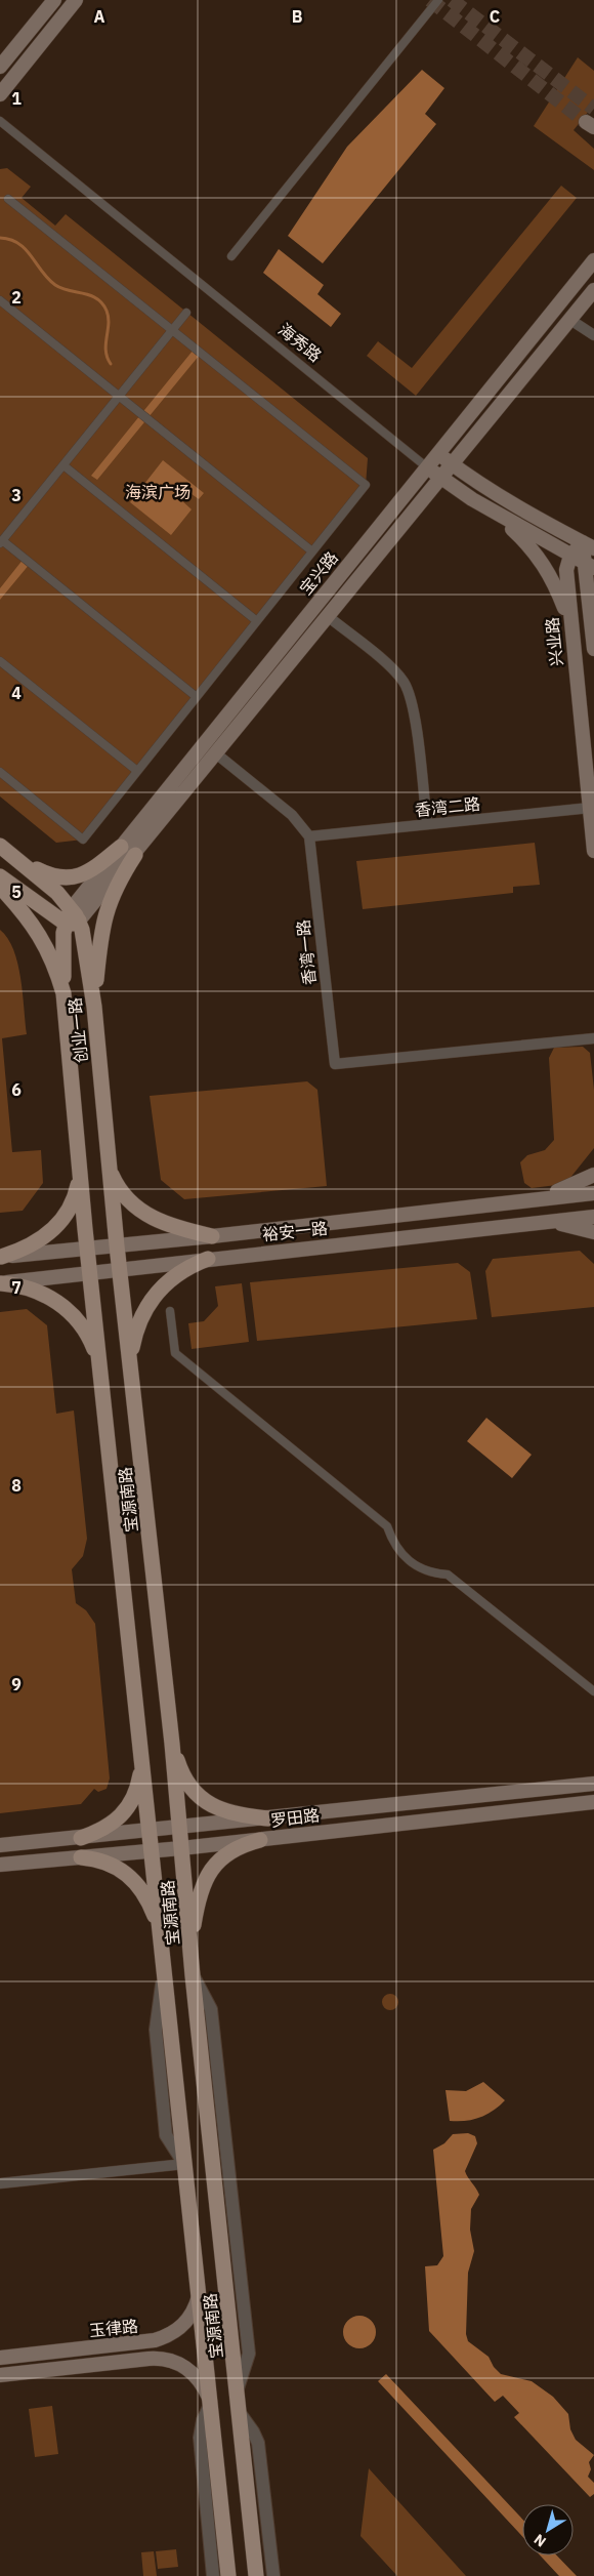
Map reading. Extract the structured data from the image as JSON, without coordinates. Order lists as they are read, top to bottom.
{
  "streets": {
    "main road": [
      "海秀路",
      "宝兴路",
      "兴业路",
      "创业一路",
      "裕安一路",
      "宝源南路",
      "罗田路",
      "玉律路"
    ],
    "street": ["香湾二路", "香湾一路"]
  },
  "crossings": [
    ["海秀路", "宝兴路"],
    ["海秀路", "兴业路"],
    ["宝兴路", "创业一路"],
    ["兴业路", "香湾二路"],
    ["香湾二路", "香湾一路"],
    ["创业一路", "裕安一路"],
    ["创业一路", "宝源南路"],
    ["裕安一路", "宝源南路"],
    ["宝源南路", "罗田路"],
    ["宝源南路", "玉律路"]
  ],
  "parks": ["海滨广场"],
  "north": "bottom left",
  "grid": {
    "columns": ["A", "B", "C"],
    "rows": [
      "1",
      "2",
      "3",
      "4",
      "5",
      "6",
      "7",
      "8",
      "9"
    ]
  }
}
